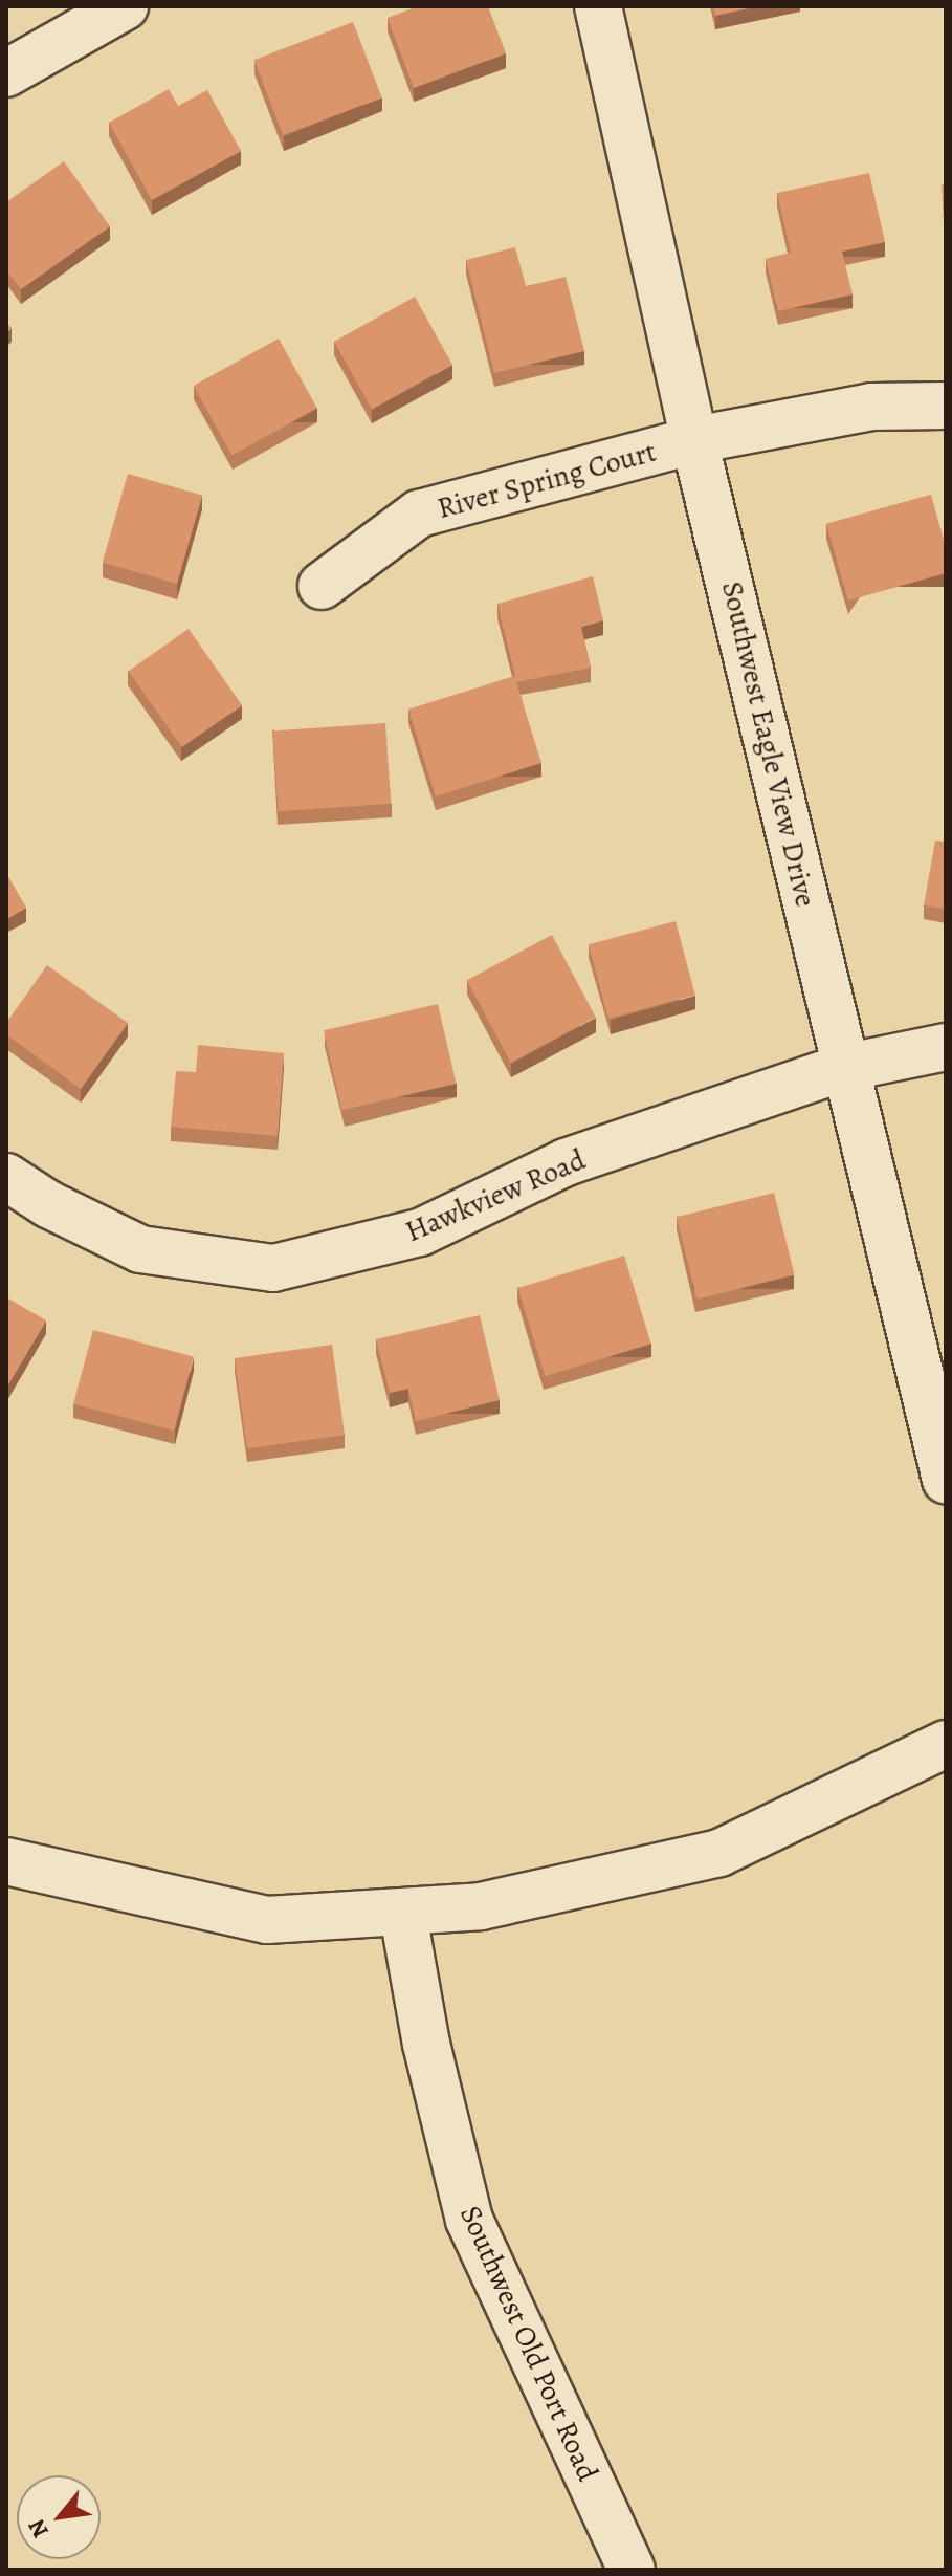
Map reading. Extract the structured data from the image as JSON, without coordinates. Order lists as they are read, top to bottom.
{
  "streets": {
    "street": [
      "River Spring Court",
      "Southwest Eagle View Drive",
      "Hawkview Road",
      "Southwest Old Port Road"
    ]
  },
  "crossings": [
    ["River Spring Court", "Southwest Eagle View Drive"],
    ["Southwest Eagle View Drive", "Hawkview Road"]
  ],
  "north": "bottom left"
}
